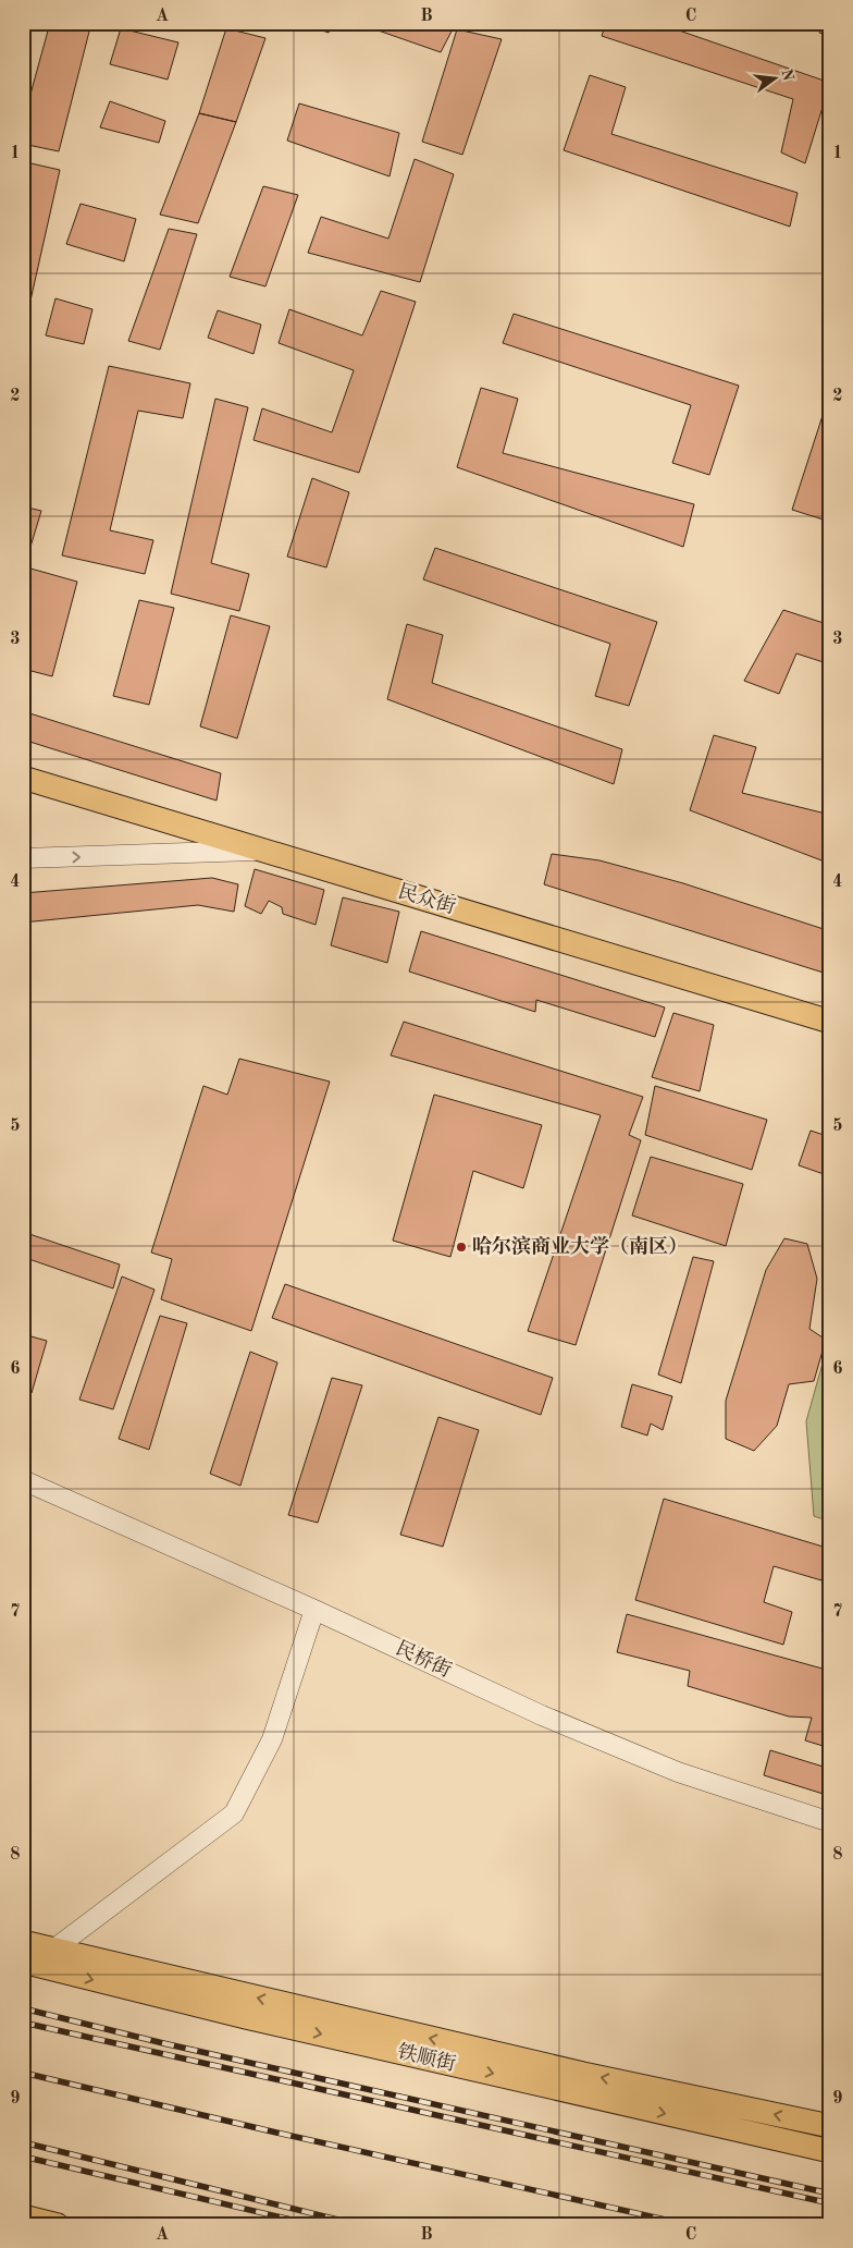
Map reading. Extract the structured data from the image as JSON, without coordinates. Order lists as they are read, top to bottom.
{
  "streets": {
    "main road": ["民众街", "铁顺街"],
    "street": ["民桥街"]
  },
  "places": ["哈尔滨商业大学（南区）"],
  "north": "right",
  "grid": {
    "columns": ["A", "B", "C"],
    "rows": [
      "1",
      "2",
      "3",
      "4",
      "5",
      "6",
      "7",
      "8",
      "9"
    ]
  }
}
